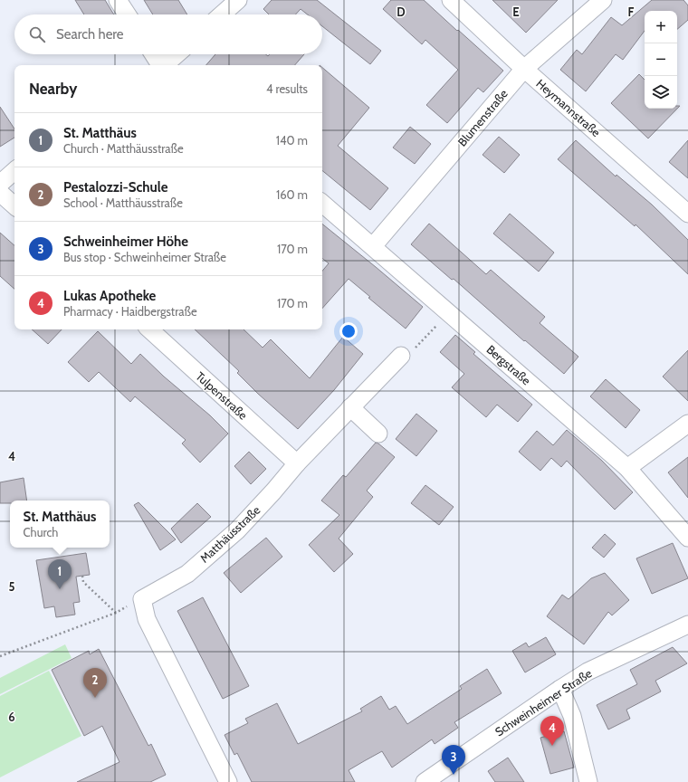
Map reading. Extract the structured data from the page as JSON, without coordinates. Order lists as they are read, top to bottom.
{
  "streets": {
    "street": [
      "Heymannstraße",
      "Blumenstraße",
      "Bergstraße",
      "Tulpenstraße",
      "Matthäusstraße",
      "Schweinheimer Straße"
    ]
  },
  "crossings": [
    ["Heymannstraße", "Blumenstraße"],
    ["Blumenstraße", "Bergstraße"],
    ["Tulpenstraße", "Matthäusstraße"]
  ],
  "page": {
    "map_buttons": ["+", "−"],
    "search": "Search here",
    "heading": ["Nearby", "4 results"],
    "list": [
      {
        "mark": "1",
        "name": "St. Matthäus",
        "note": "Church · Matthäusstraße",
        "value": "140 m"
      },
      {
        "mark": "2",
        "name": "Pestalozzi-Schule",
        "note": "School · Matthäusstraße",
        "value": "160 m"
      },
      {
        "mark": "3",
        "name": "Schweinheimer Höhe",
        "note": "Bus stop · Schweinheimer Straße",
        "value": "170 m"
      },
      {
        "mark": "4",
        "name": "Lukas Apotheke",
        "note": "Pharmacy · Haidbergstraße",
        "value": "170 m"
      }
    ],
    "popup": ["St. Matthäus", "Church"],
    "pins": [
      "1",
      "2",
      "4",
      "3"
    ]
  },
  "grid": {
    "columns": ["D", "E", "F"],
    "rows": ["4", "5", "6"]
  }
}
